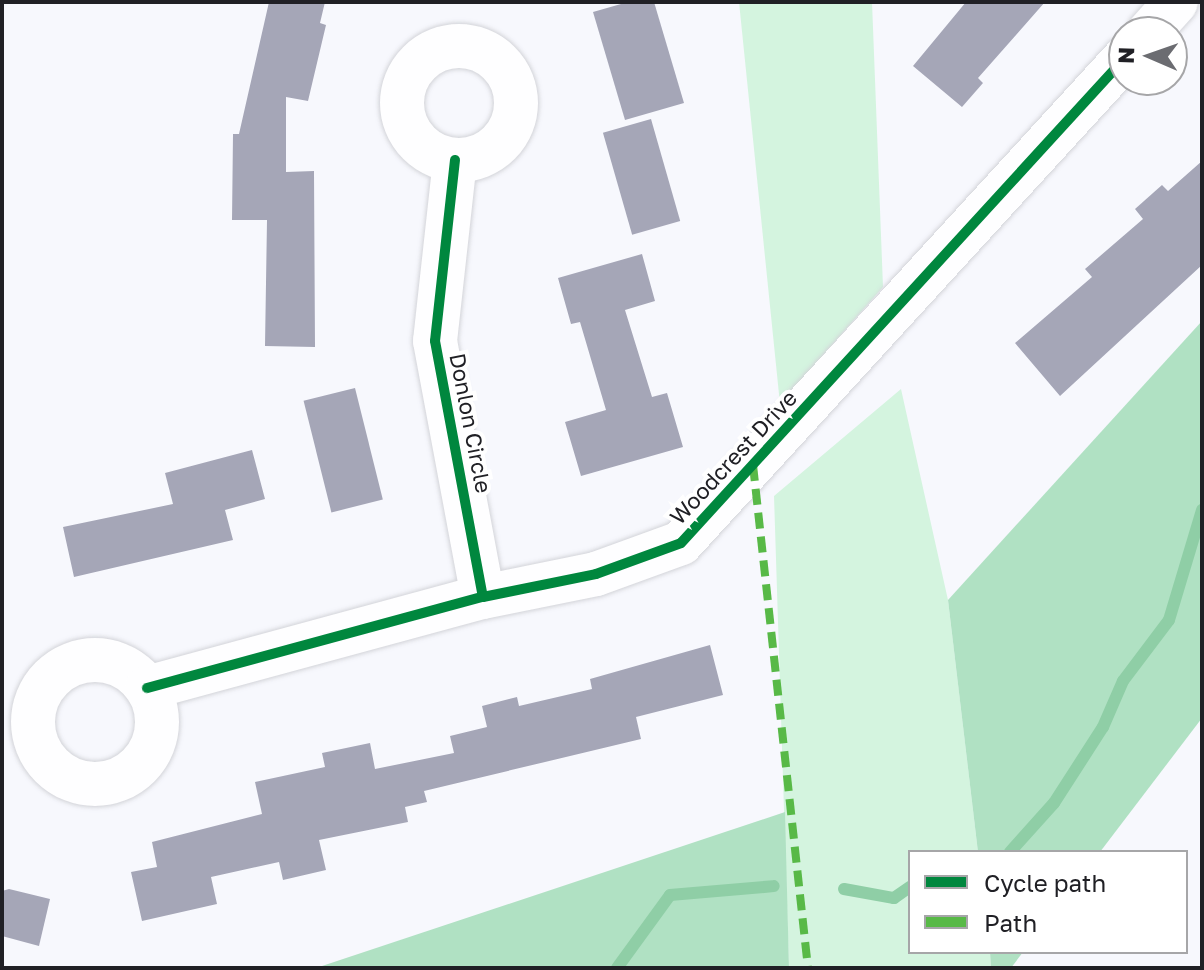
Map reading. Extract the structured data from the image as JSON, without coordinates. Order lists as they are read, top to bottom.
{
  "streets": {
    "street": ["Donlon Circle", "Woodcrest Drive"]
  },
  "crossings": [
    ["Donlon Circle", "Woodcrest Drive"]
  ],
  "legend": ["Cycle path", "Path"],
  "north": "left"
}
